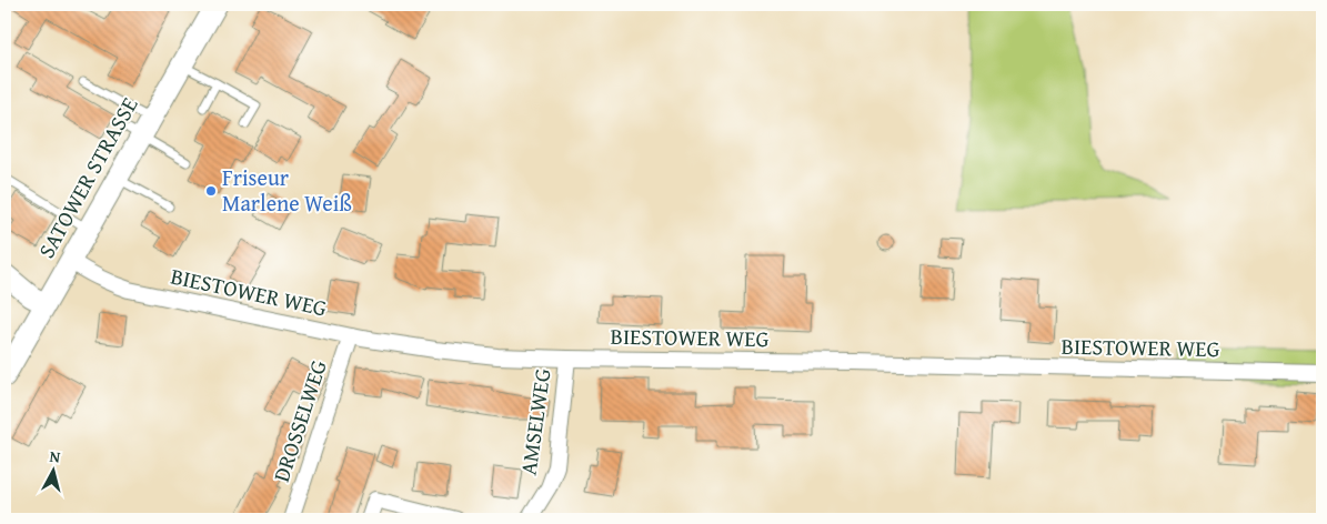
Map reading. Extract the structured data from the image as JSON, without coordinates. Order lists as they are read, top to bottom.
{
  "streets": {
    "main road": ["SATOWER STRASSE"],
    "street": ["BIESTOWER WEG", "DROSSELWEG", "AMSELWEG"]
  },
  "crossings": [
    ["SATOWER STRASSE", "BIESTOWER WEG"],
    ["BIESTOWER WEG", "DROSSELWEG"],
    ["BIESTOWER WEG", "AMSELWEG"]
  ],
  "places": ["Friseur Marlene Weiß"],
  "north": "top"
}
